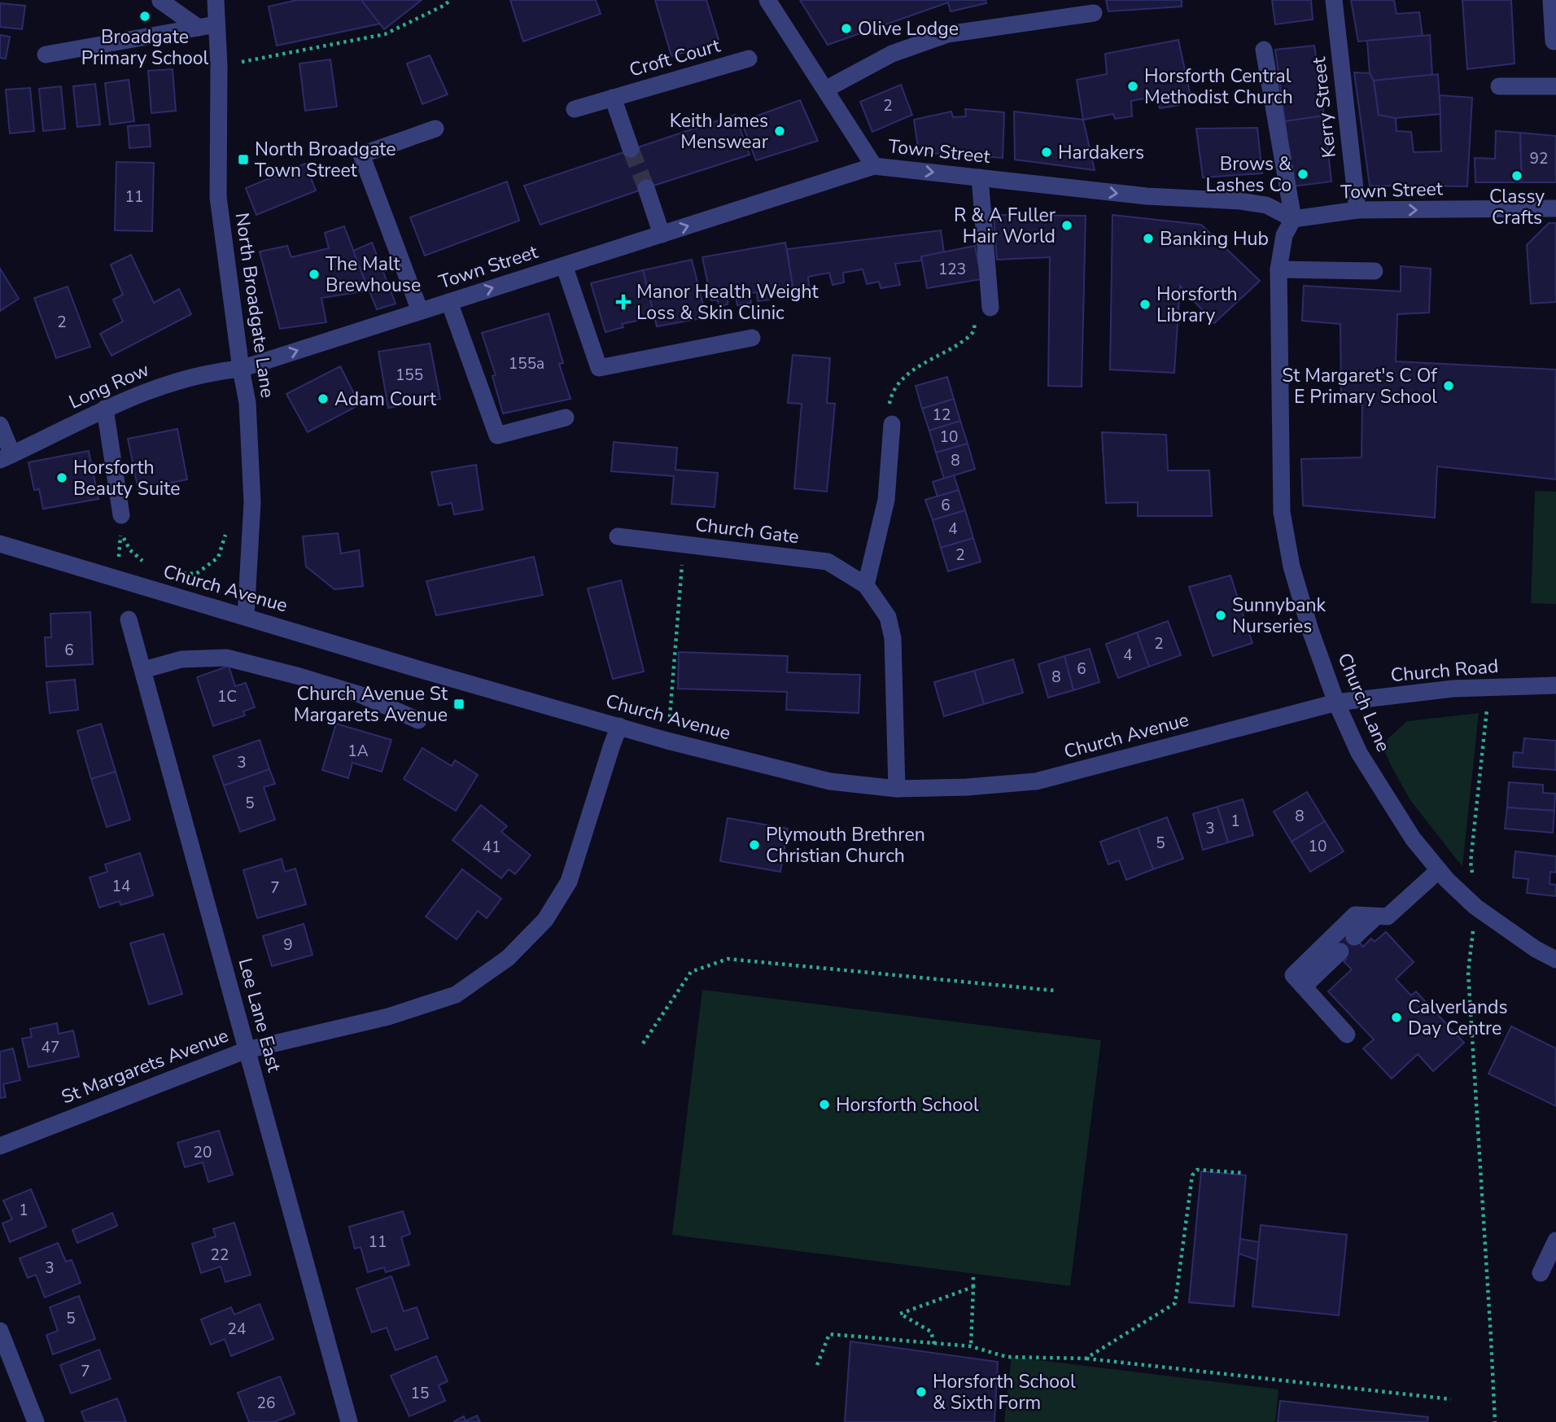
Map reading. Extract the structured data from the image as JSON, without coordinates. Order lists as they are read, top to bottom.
{
  "streets": {
    "street": [
      "Croft Court",
      "Kerry Street",
      "Town Street",
      "North Broadgate Lane",
      "Long Row",
      "Church Gate",
      "Church Avenue",
      "Church Road",
      "Church Lane",
      "Lee Lane East",
      "St Margarets Avenue"
    ]
  },
  "crossings": [
    ["Kerry Street", "Town Street"],
    ["Town Street", "North Broadgate Lane"],
    ["Town Street", "Long Row"],
    ["Town Street", "Church Lane"],
    ["North Broadgate Lane", "Long Row"],
    ["North Broadgate Lane", "Church Avenue"],
    ["Church Gate", "Church Avenue"],
    ["Church Avenue", "Church Road"],
    ["Church Avenue", "Church Lane"],
    ["Church Avenue", "St Margarets Avenue"],
    ["Church Road", "Church Lane"],
    ["Lee Lane East", "St Margarets Avenue"]
  ],
  "one_way": ["Town Street"],
  "places": {
    "other": [
      "Broadgate Primary School",
      "Olive Lodge",
      "Horsforth Central Methodist Church",
      "Keith James Menswear",
      "Hardakers",
      "Brows & Lashes Co",
      "Classy Crafts",
      "R & A Fuller Hair World",
      "Banking Hub",
      "The Malt Brewhouse",
      "Horsforth Library",
      "St Margaret's C Of E Primary School",
      "Adam Court",
      "Horsforth Beauty Suite",
      "Sunnybank Nurseries",
      "Plymouth Brethren Christian Church",
      "Calverlands Day Centre",
      "Horsforth School",
      "Horsforth School & Sixth Form"
    ],
    "transit": ["North Broadgate Town Street", "Church Avenue St Margarets Avenue"],
    "health": ["Manor Health Weight Loss & Skin Clinic"]
  },
  "house_numbers": [
    "2",
    "92",
    "11",
    "123",
    "2",
    "155a",
    "155",
    "12",
    "10",
    "8",
    "6",
    "4",
    "2",
    "2",
    "6",
    "4",
    "6",
    "8",
    "1C",
    "1A",
    "3",
    "5",
    "8",
    "1",
    "3",
    "5",
    "10",
    "41",
    "14",
    "7",
    "9",
    "47",
    "20",
    "1",
    "11",
    "22",
    "3",
    "5",
    "24",
    "7",
    "15",
    "26"
  ]
}
